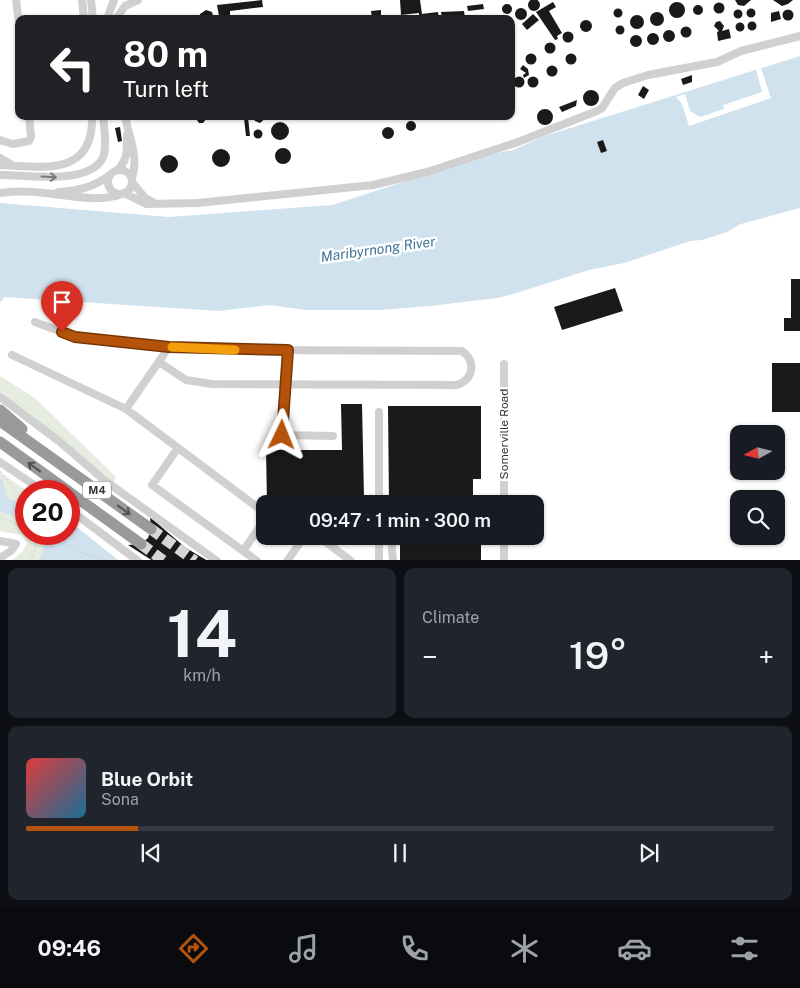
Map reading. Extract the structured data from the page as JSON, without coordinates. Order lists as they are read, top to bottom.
{
  "streets": {
    "highway": ["M4"],
    "street": ["Somerville Road"]
  },
  "water": ["Maribyrnong River"],
  "north": "left",
  "page": {
    "turn": ["80 m", "Turn left"],
    "limit": "20",
    "trip": "09:47 · 1 min · 300 m",
    "tile": [
      ["14", "km/h"],
      "Climate"
    ],
    "heat": ["−", "19°", "+"],
    "song": ["Blue Orbit", "Sona"],
    "tabs": "09:46"
  }
}
